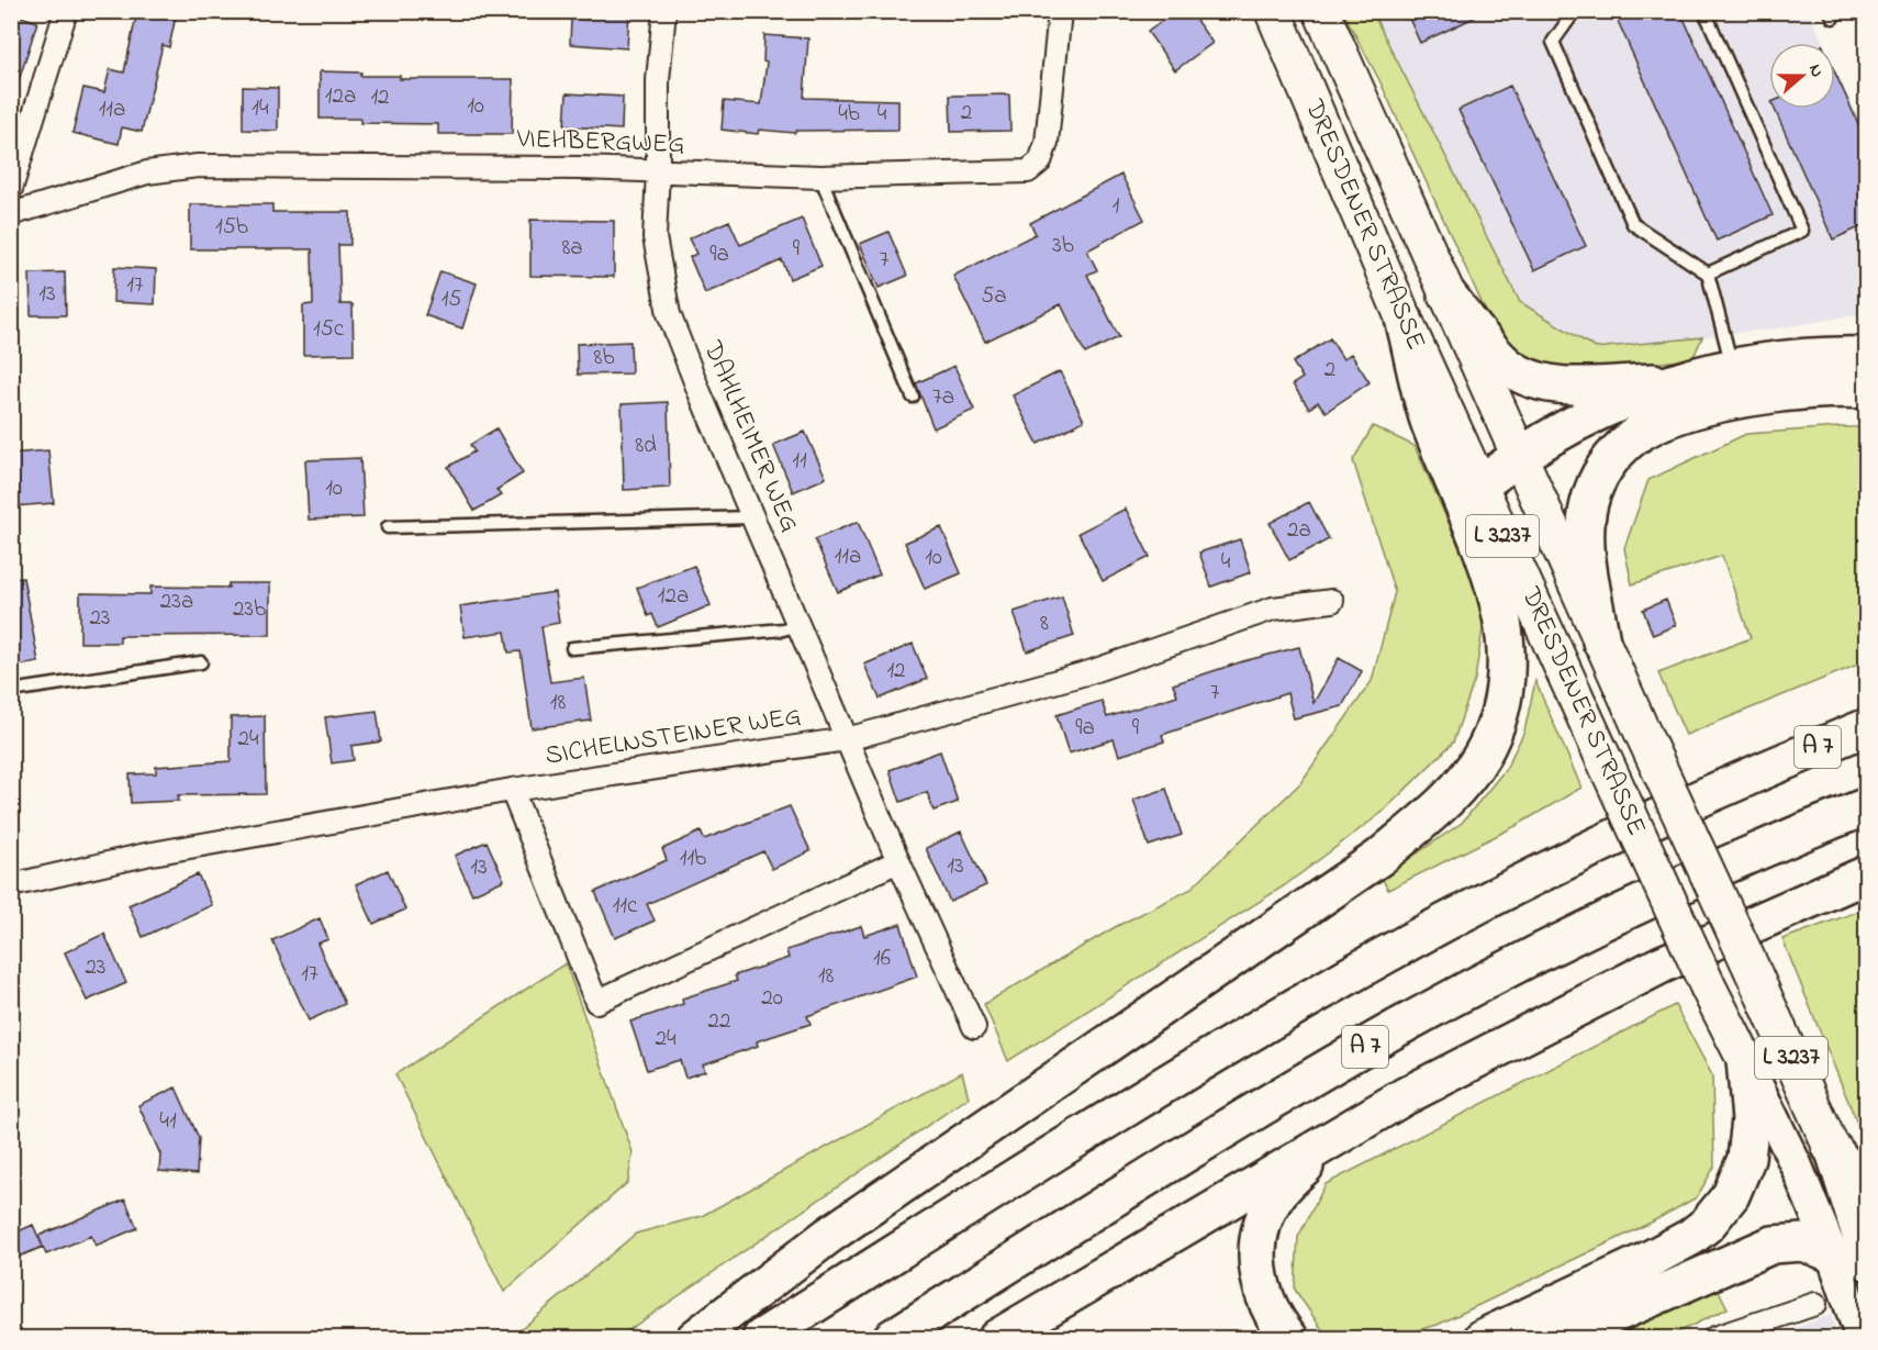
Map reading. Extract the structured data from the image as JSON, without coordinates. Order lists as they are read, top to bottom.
{
  "streets": {
    "highway": ["A 7"],
    "main road": ["DRESDENER STRASSE", "L 3237"],
    "street": ["VIEHBERGWEG", "DAHLHEIMER WEG", "SICHELNSTEINER WEG"]
  },
  "crossings": [
    ["VIEHBERGWEG", "DAHLHEIMER WEG"],
    ["DAHLHEIMER WEG", "SICHELNSTEINER WEG"]
  ],
  "house_numbers": [
    "12a",
    "12",
    "10",
    "14",
    "11a",
    "2",
    "4b",
    "4",
    "1",
    "15b",
    "3b",
    "8a",
    "9",
    "9a",
    "7",
    "17",
    "13",
    "5a",
    "15",
    "15c",
    "8b",
    "2",
    "7a",
    "8d",
    "11",
    "10",
    "2a",
    "11a",
    "10",
    "4",
    "12a",
    "23a",
    "23b",
    "23",
    "8",
    "12",
    "7",
    "18",
    "9a",
    "9",
    "24",
    "11b",
    "13",
    "13",
    "11c",
    "16",
    "23",
    "17",
    "18",
    "20",
    "22",
    "24",
    "41"
  ],
  "north": "right"
}
